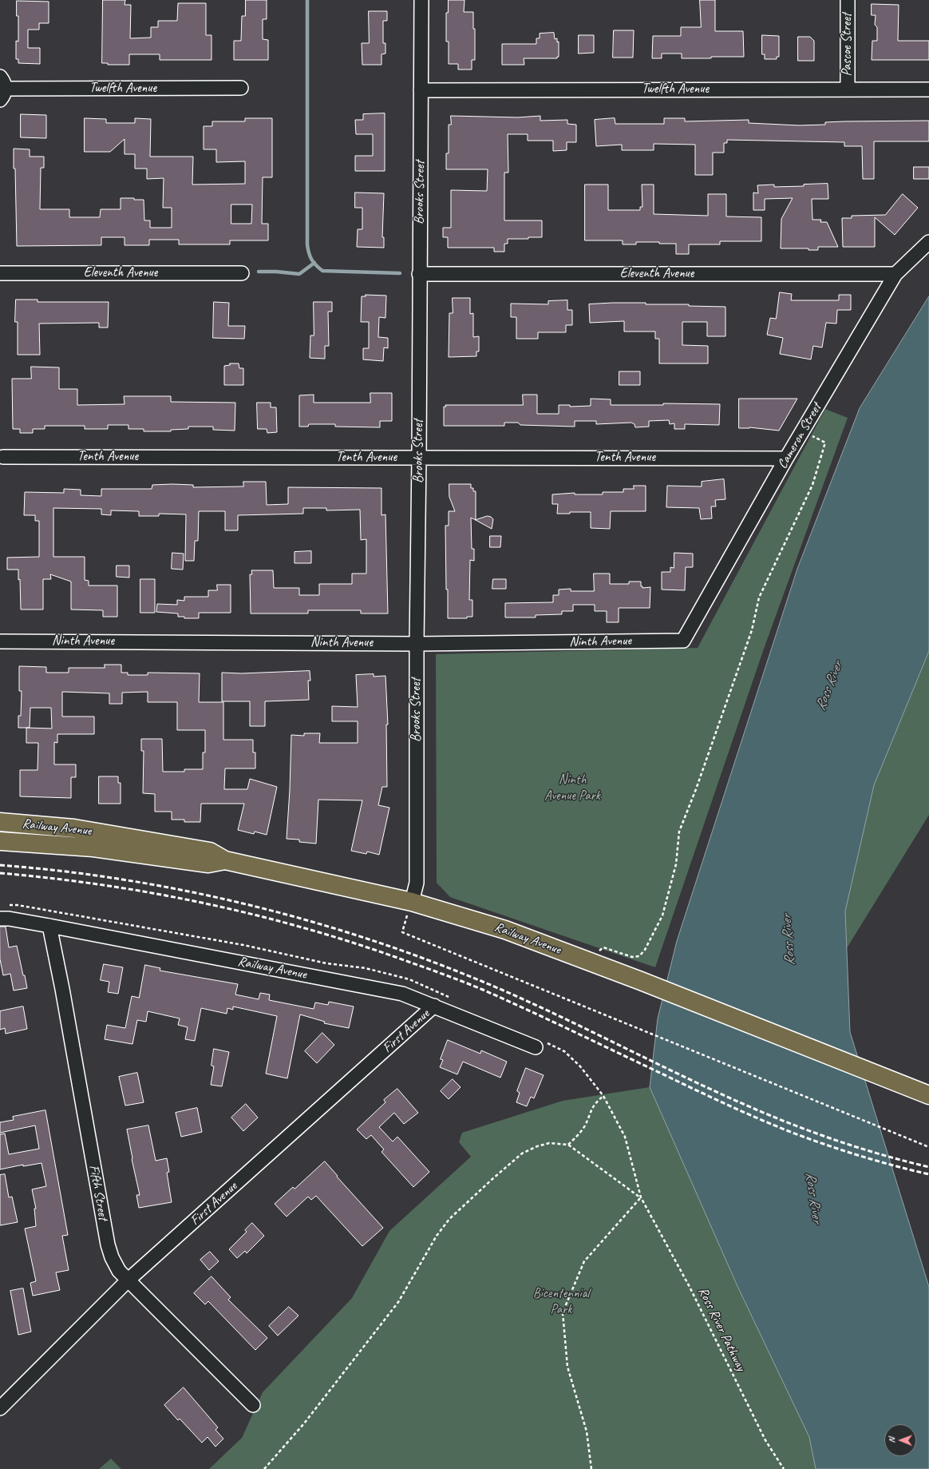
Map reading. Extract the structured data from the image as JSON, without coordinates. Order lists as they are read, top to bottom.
{
  "streets": {
    "main road": ["Railway Avenue"],
    "street": [
      "Pascoe Street",
      "Twelfth Avenue",
      "Brooks Street",
      "Eleventh Avenue",
      "Cameron Street",
      "Tenth Avenue",
      "Ninth Avenue",
      "First Avenue",
      "Fifth Street"
    ],
    "path": ["Ross River Pathway"]
  },
  "crossings": [
    ["Pascoe Street", "Twelfth Avenue"],
    ["Twelfth Avenue", "Brooks Street"],
    ["Brooks Street", "Eleventh Avenue"],
    ["Brooks Street", "Tenth Avenue"],
    ["Brooks Street", "Ninth Avenue"],
    ["Brooks Street", "Railway Avenue"],
    ["Eleventh Avenue", "Cameron Street"],
    ["Cameron Street", "Tenth Avenue"],
    ["Cameron Street", "Ninth Avenue"],
    ["Railway Avenue", "First Avenue"],
    ["Railway Avenue", "Fifth Street"],
    ["First Avenue", "Fifth Street"]
  ],
  "water": ["Ross River"],
  "parks": ["Ninth Avenue Park", "Bicentennial Park"],
  "north": "left"
}
